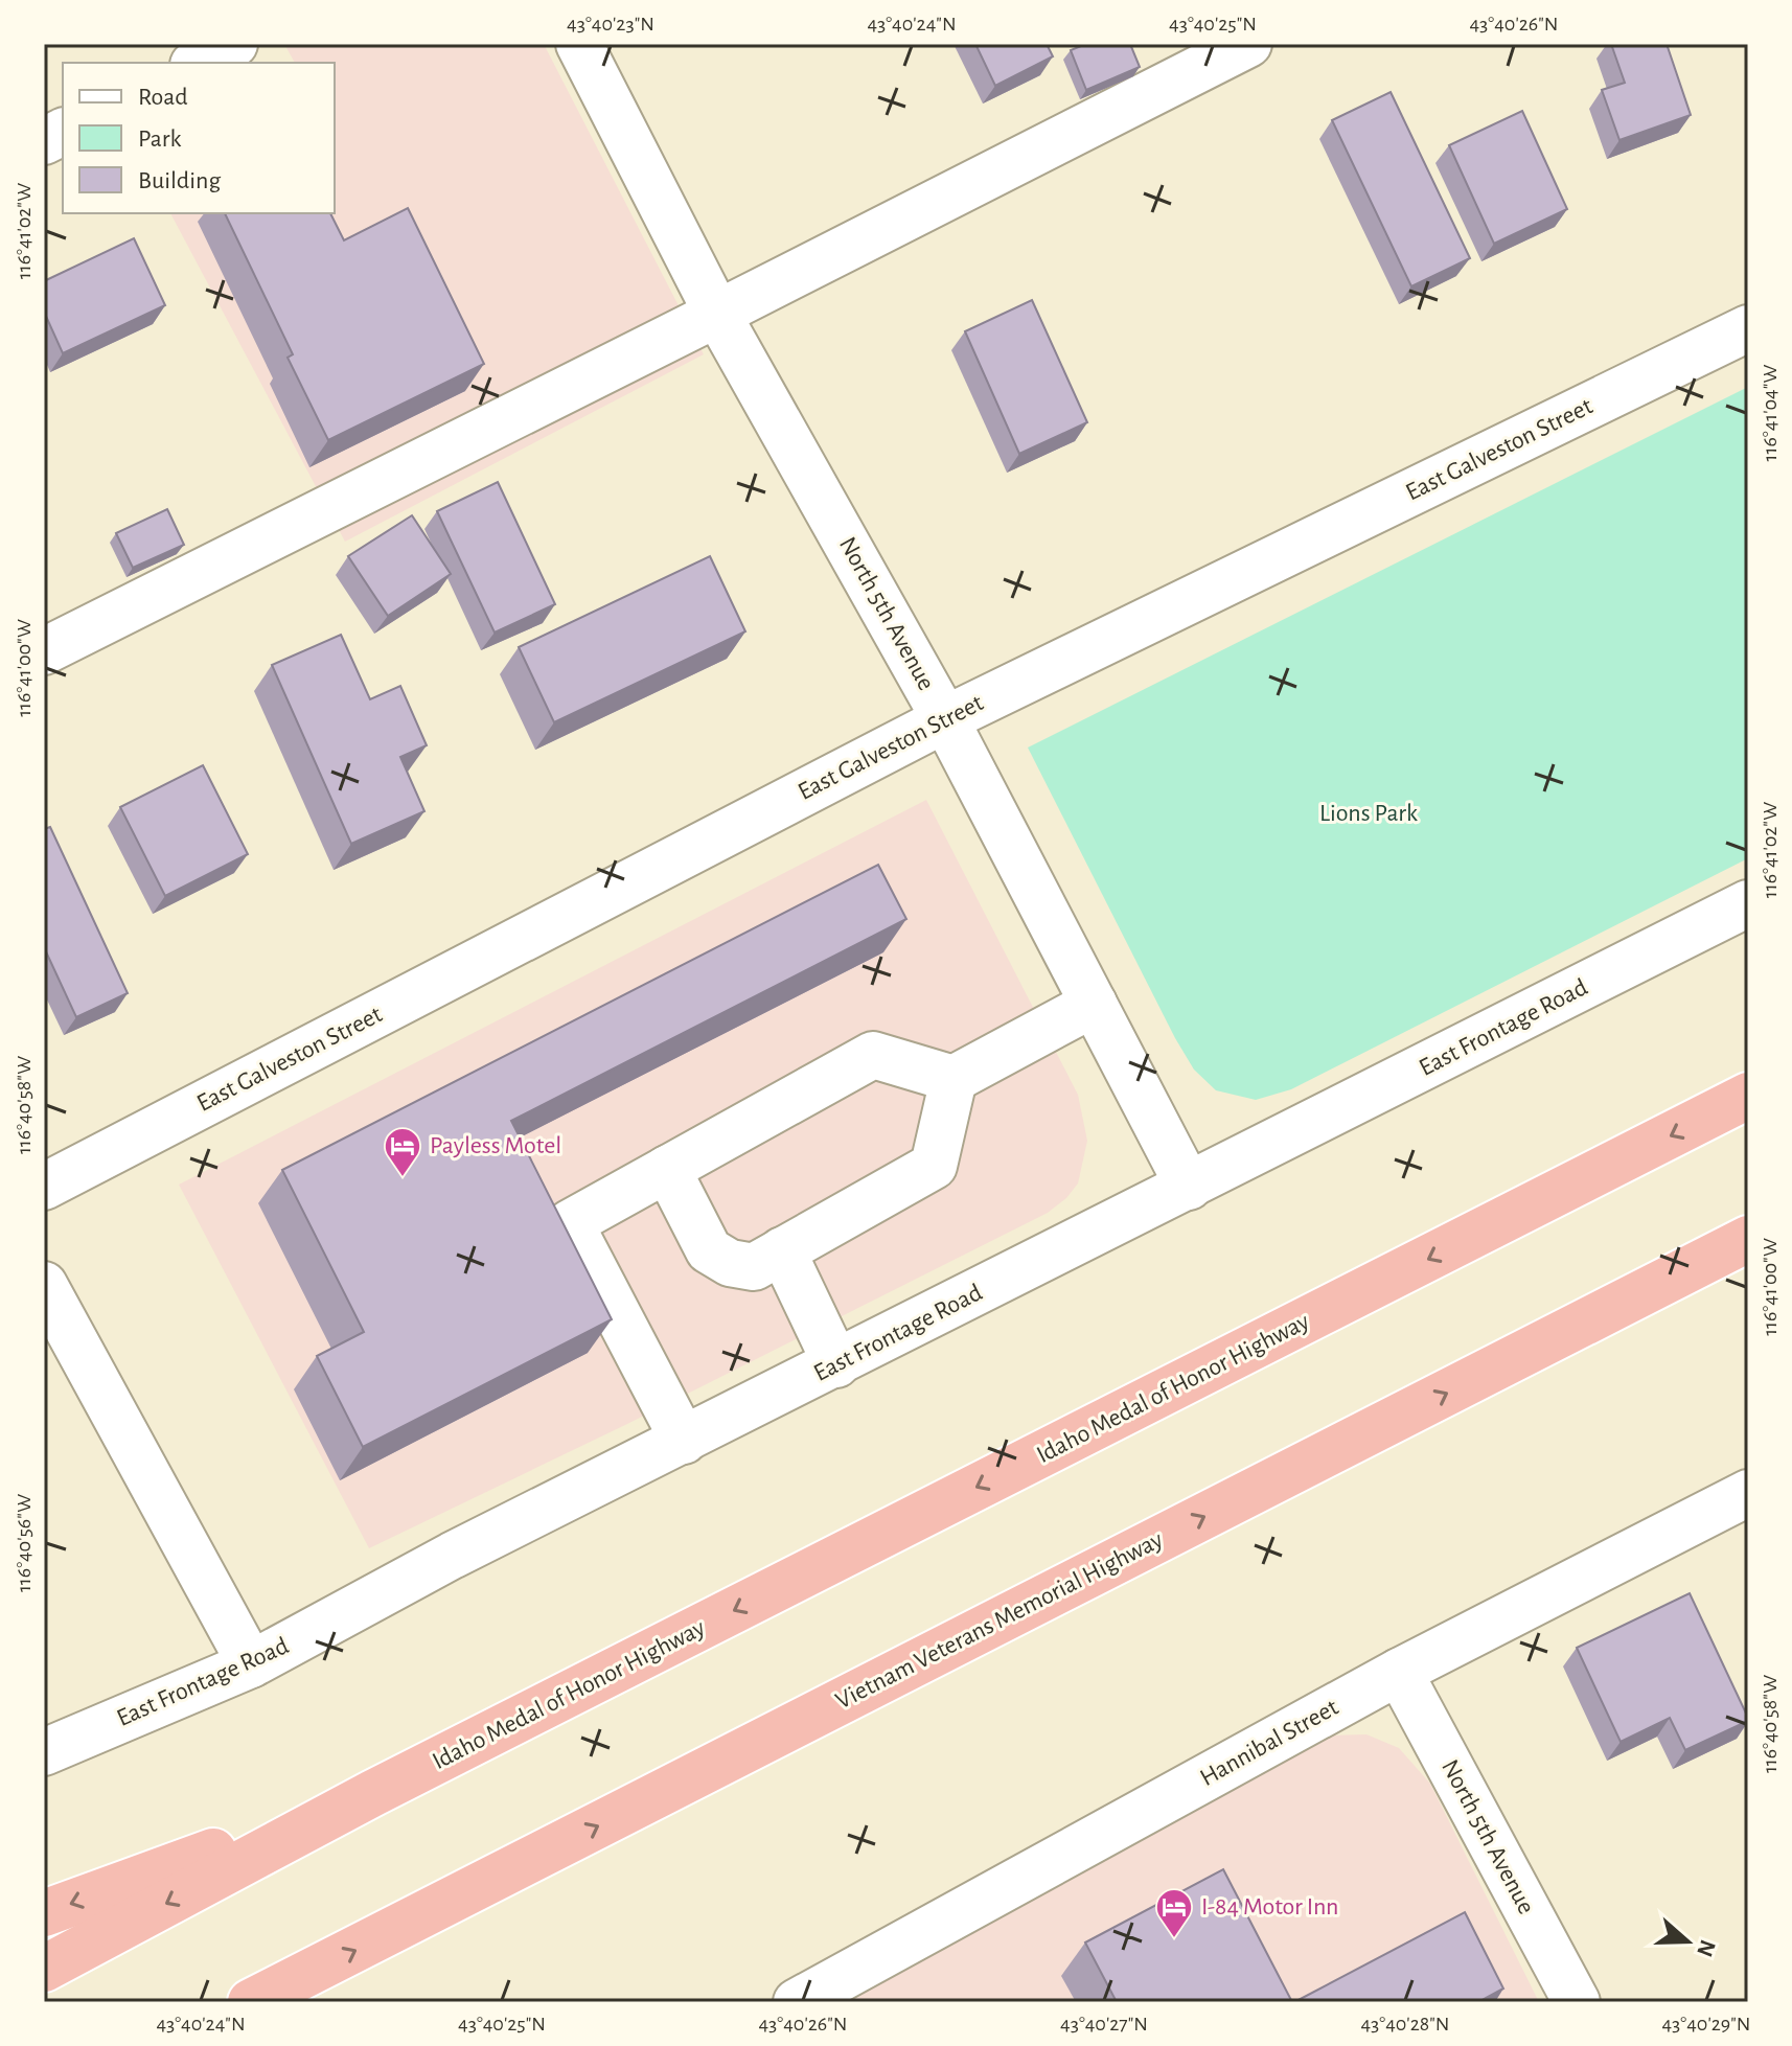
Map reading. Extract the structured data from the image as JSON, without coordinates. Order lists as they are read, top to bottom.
{
  "streets": {
    "highway": ["Idaho Medal of Honor Highway", "Vietnam Veterans Memorial Highway"],
    "street": [
      "East Galveston Street",
      "North 5th Avenue",
      "East Frontage Road",
      "Hannibal Street"
    ]
  },
  "crossings": [
    ["East Galveston Street", "North 5th Avenue"],
    ["North 5th Avenue", "East Frontage Road"],
    ["North 5th Avenue", "Hannibal Street"]
  ],
  "one_way": ["Idaho Medal of Honor Highway", "Vietnam Veterans Memorial Highway"],
  "parks": ["Lions Park"],
  "places": {
    "hotel": ["Payless Motel", "I-84 Motor Inn"]
  },
  "legend": ["Road", "Park", "Building"],
  "north": "right",
  "coordinates": [
    "43°40'23\"N",
    "43°40'24\"N",
    "43°40'25\"N",
    "43°40'26\"N",
    "116°41'02\"W",
    "116°41'04\"W",
    "116°41'00\"W",
    "116°40'58\"W",
    "116°40'56\"W",
    "43°40'27\"N",
    "43°40'28\"N",
    "43°40'29\"N"
  ]
}
